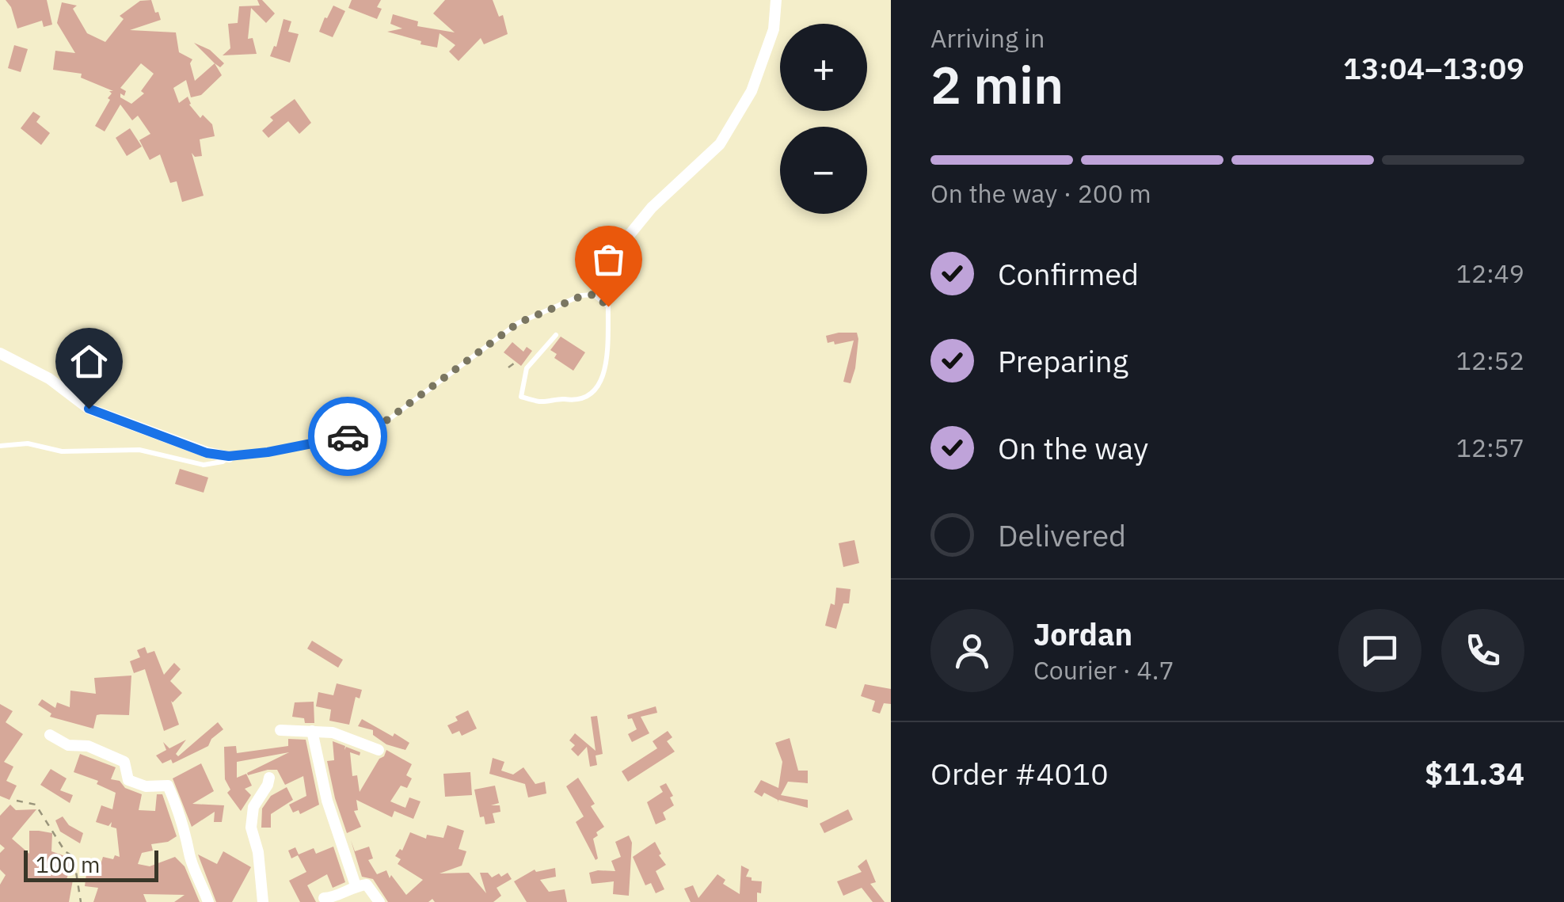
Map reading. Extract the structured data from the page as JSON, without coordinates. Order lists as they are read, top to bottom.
{
  "scale_bar": "100 m",
  "page": {
    "heading": ["2 min", "Arriving in", "13:04–13:09"],
    "panel": [
      "Jordan",
      "Courier · 4.7",
      "Order #4010",
      "$11.34"
    ],
    "map_buttons": ["+", "−"],
    "bar": "On the way · 200 m",
    "list": [
      ["Confirmed", "12:49"],
      ["Preparing", "12:52"],
      ["On the way", "12:57"],
      "Delivered"
    ],
    "scale": "100 m"
  }
}
